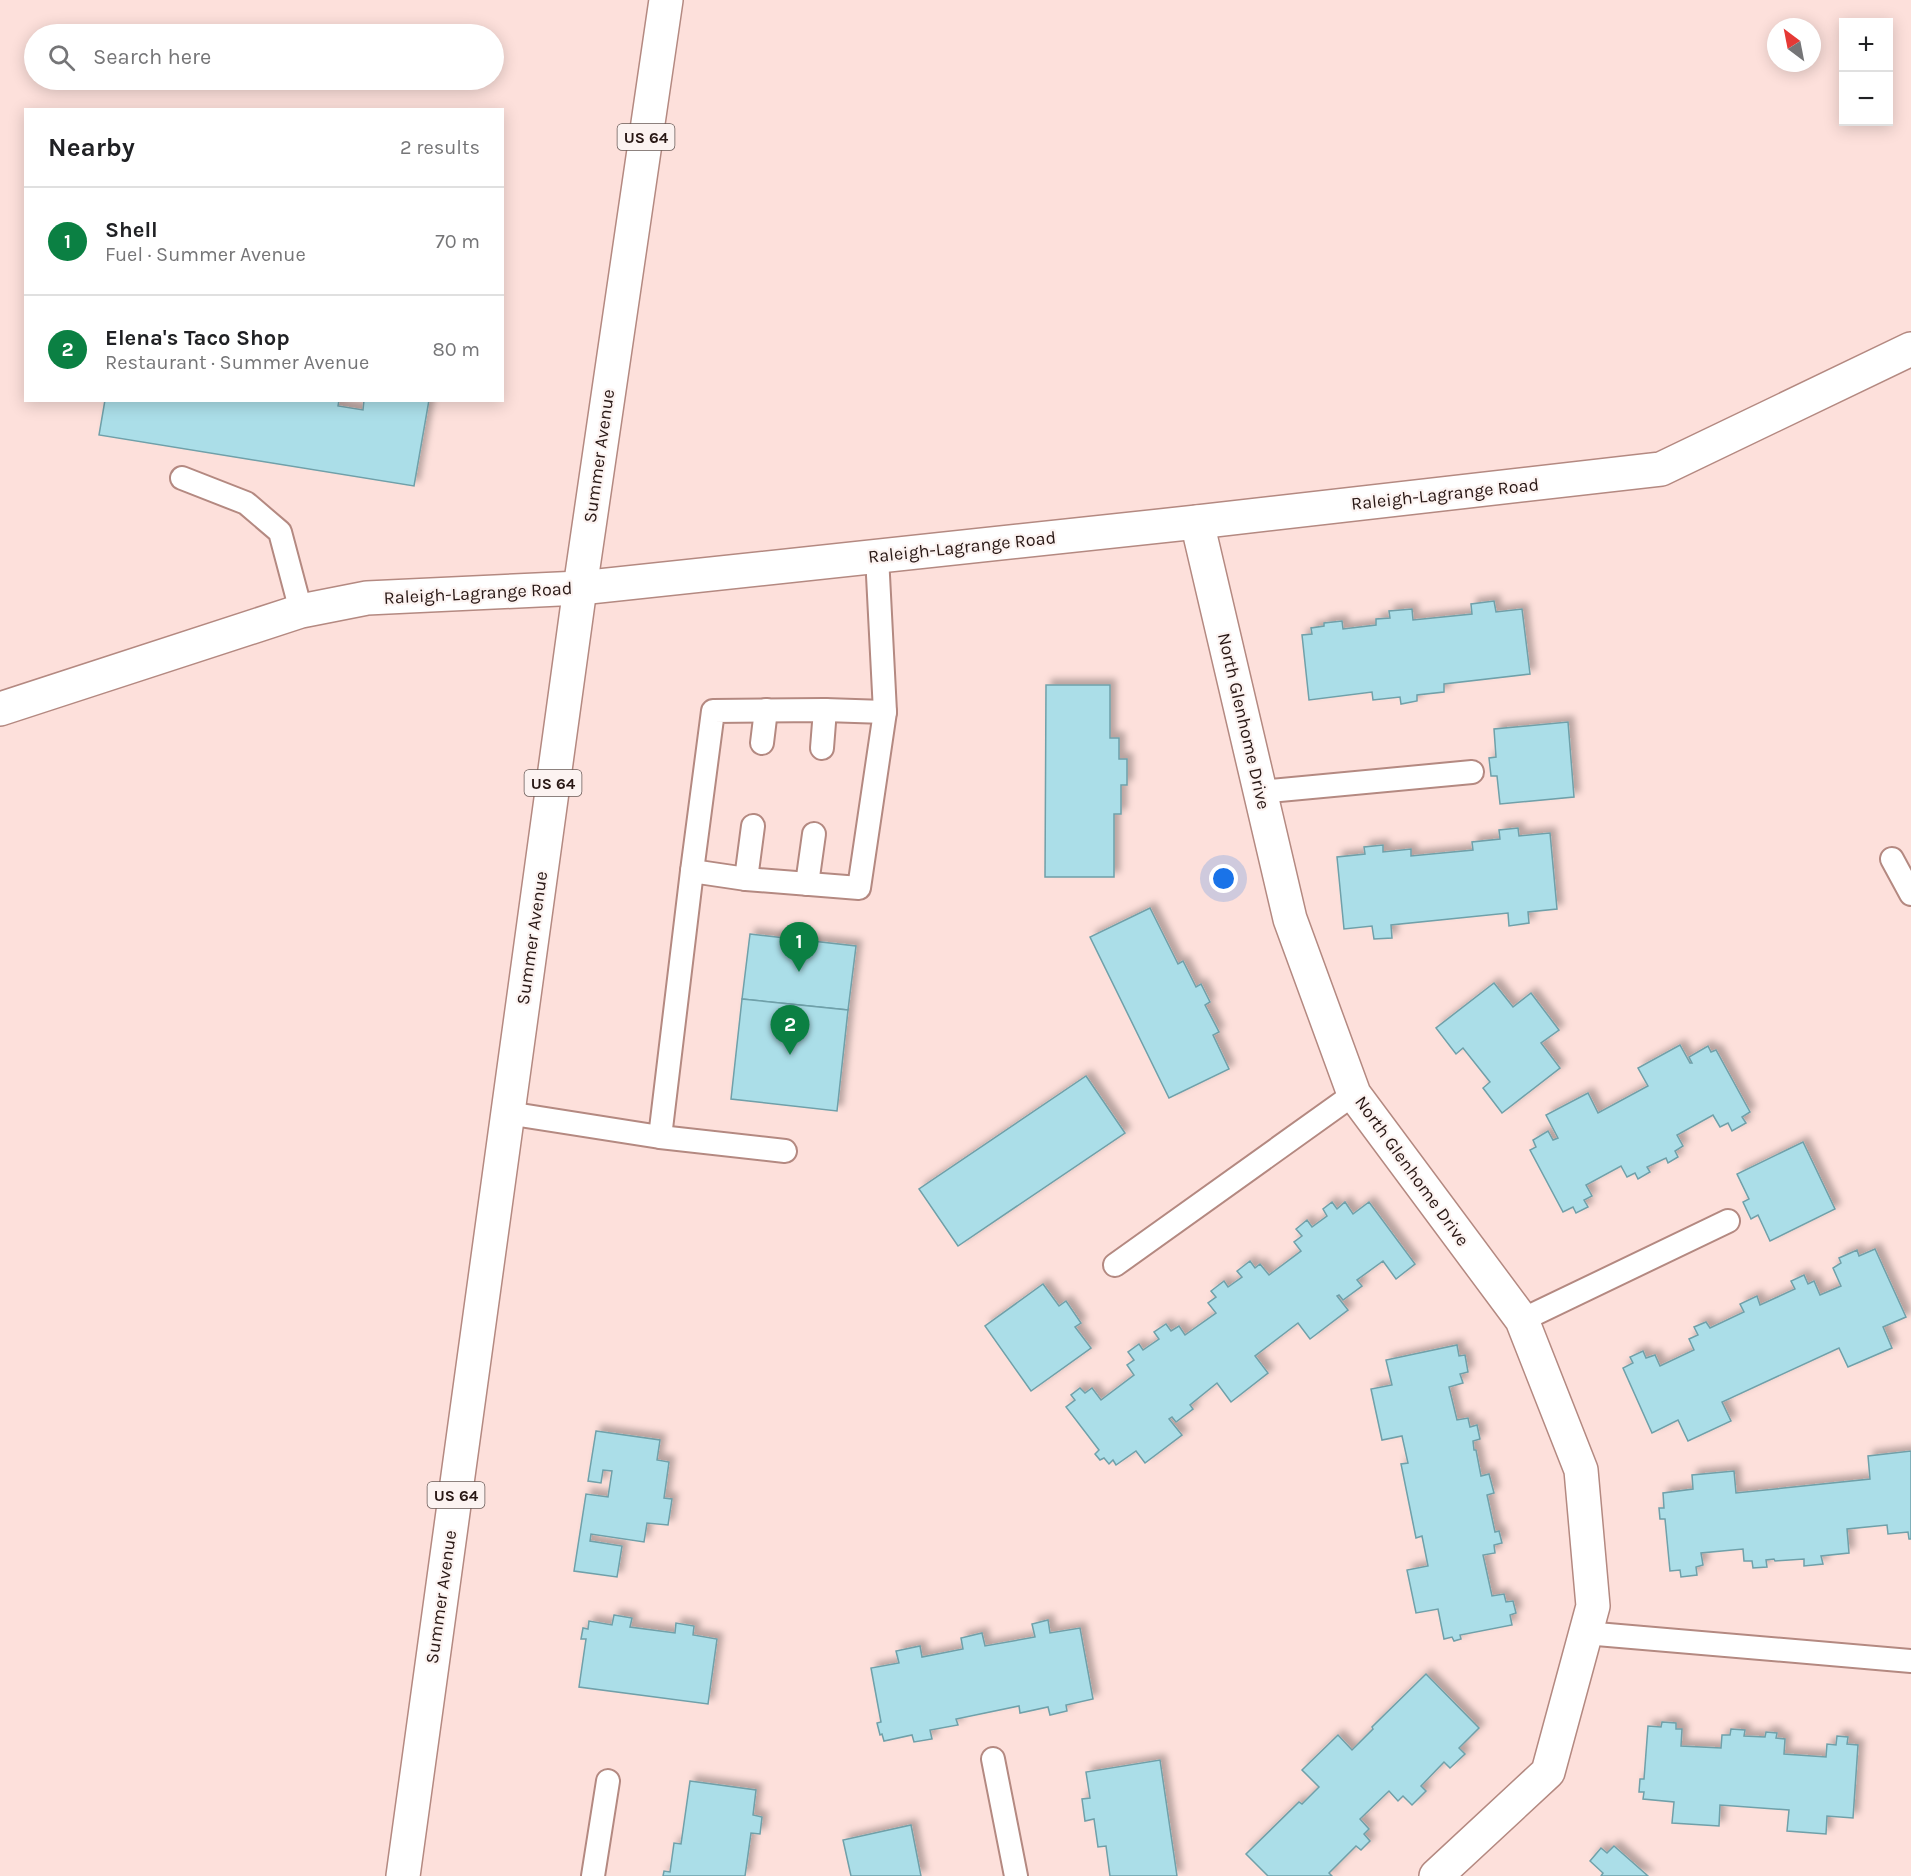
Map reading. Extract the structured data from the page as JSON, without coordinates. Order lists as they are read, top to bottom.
{
  "streets": {
    "main road": [
      "US 64",
      "Summer Avenue",
      "Raleigh-Lagrange Road",
      "North Glenhome Drive"
    ]
  },
  "crossings": [
    ["Summer Avenue", "Raleigh-Lagrange Road"],
    ["Raleigh-Lagrange Road", "North Glenhome Drive"]
  ],
  "north": "top left",
  "page": {
    "map_buttons": ["+", "−"],
    "search": "Search here",
    "heading": ["Nearby", "2 results"],
    "list": [
      {
        "mark": "1",
        "name": "Shell",
        "note": "Fuel · Summer Avenue",
        "value": "70 m"
      },
      {
        "mark": "2",
        "name": "Elena's Taco Shop",
        "note": "Restaurant · Summer Avenue",
        "value": "80 m"
      }
    ],
    "pins": ["1", "2"]
  }
}
